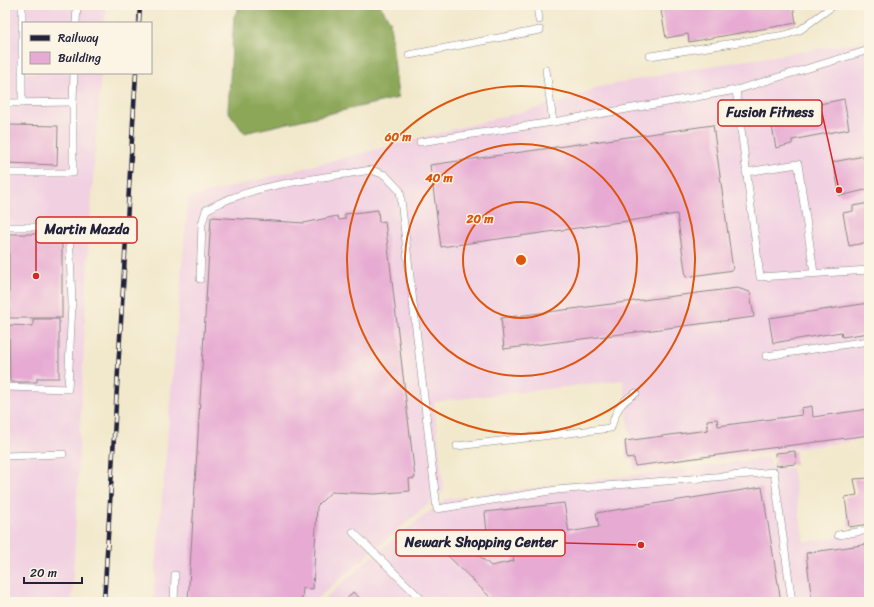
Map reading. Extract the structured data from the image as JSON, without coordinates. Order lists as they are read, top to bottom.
{
  "places": ["Fusion Fitness", "Martin Mazda", "Newark Shopping Center"],
  "legend": ["Railway", "Building"],
  "scale_bar": "20 m",
  "rings": ["60 m", "40 m", "20 m"]
}
